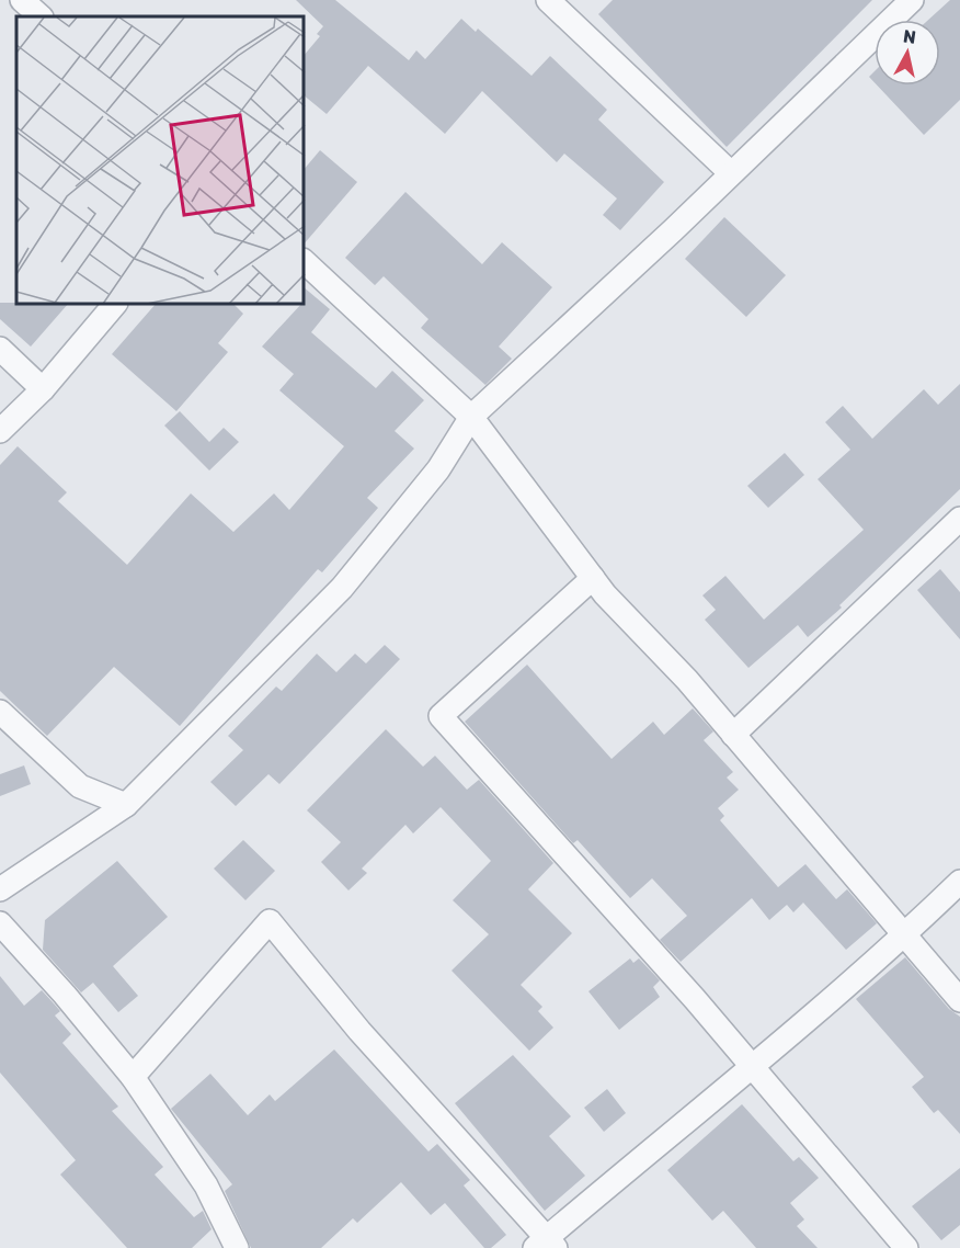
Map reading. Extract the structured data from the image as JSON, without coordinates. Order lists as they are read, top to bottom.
{
  "north": "top"
}
